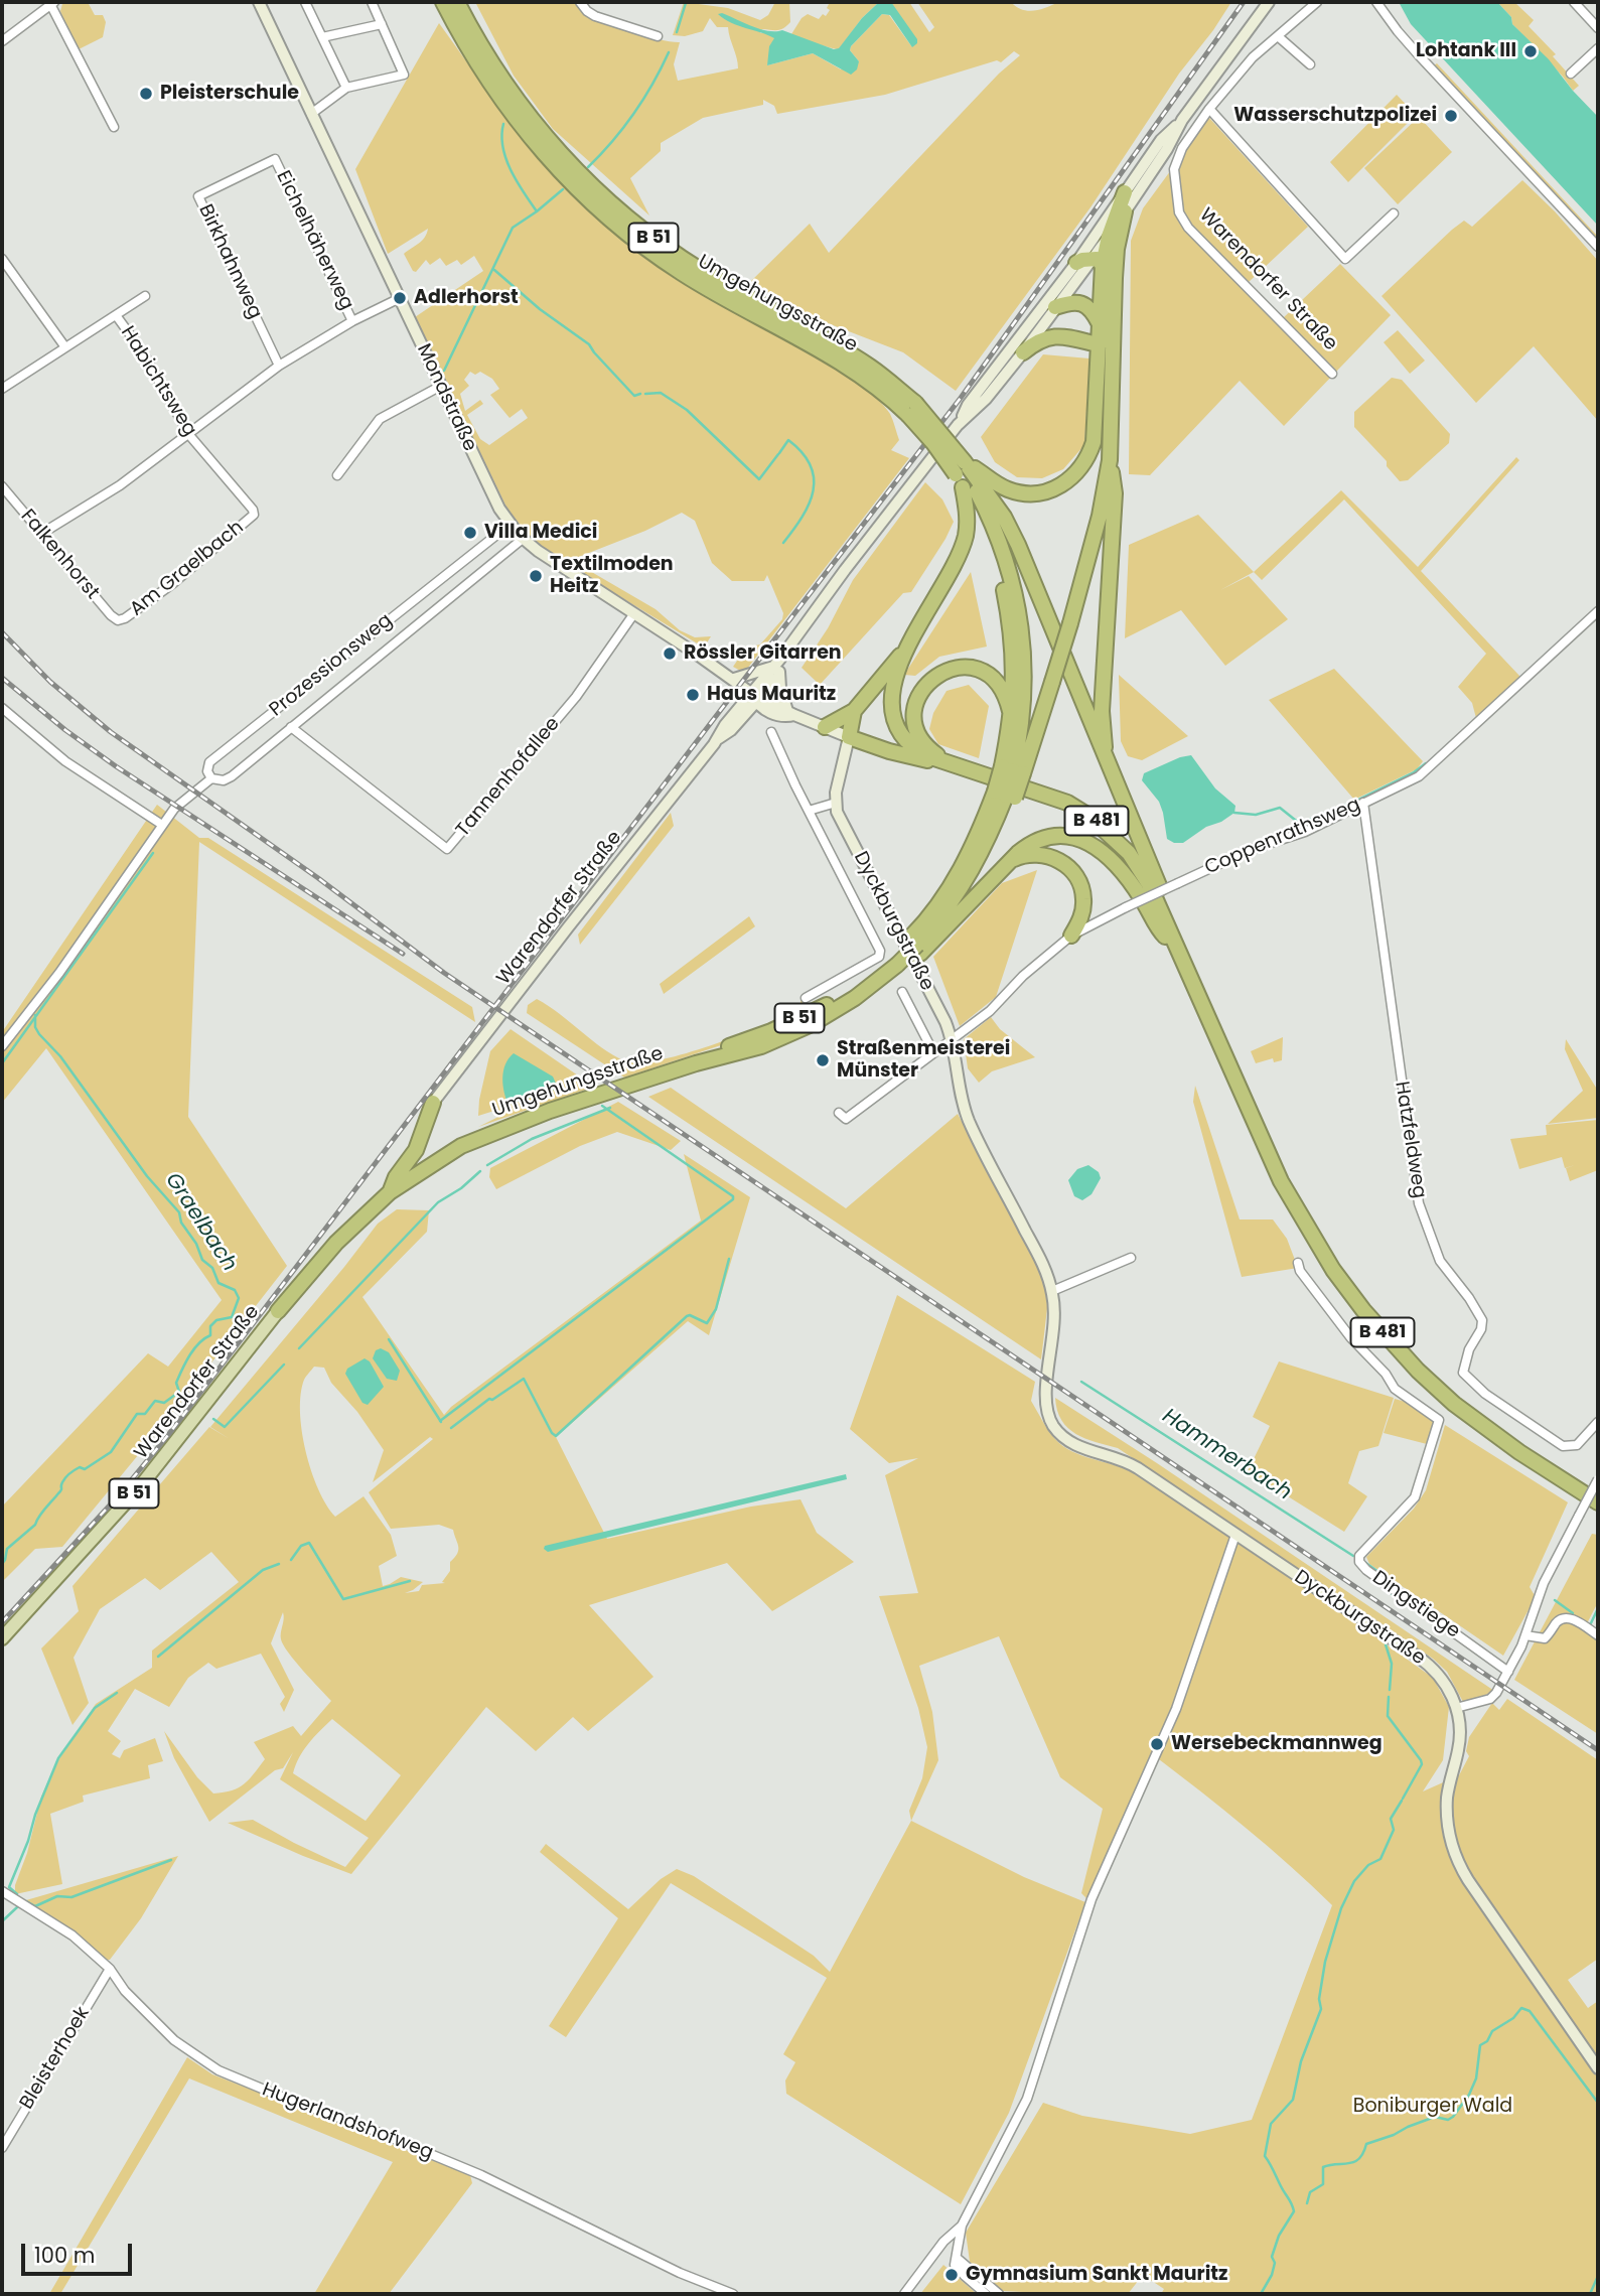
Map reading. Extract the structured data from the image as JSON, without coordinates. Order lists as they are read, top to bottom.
{
  "streets": {
    "highway": [
      "B 51",
      "Warendorfer Straße",
      "Umgehungsstraße",
      "B 481"
    ],
    "street": [
      "Eichelhäherweg",
      "Birkhahnweg",
      "Habichtsweg",
      "Mondstraße",
      "Falkenhorst",
      "Am Graelbach",
      "Prozessionsweg",
      "Tannenhofallee",
      "Coppenrathsweg",
      "Dyckburgstraße",
      "Hatzfeldweg",
      "Dingstiege",
      "Bleisterhoek",
      "Hugerlandshofweg"
    ]
  },
  "crossings": [
    ["B 51", "Umgehungsstraße"],
    ["Eichelhäherweg", "Birkhahnweg"],
    ["Warendorfer Straße", "Umgehungsstraße"],
    ["Warendorfer Straße", "Mondstraße"],
    ["Habichtsweg", "Am Graelbach"],
    ["Mondstraße", "Prozessionsweg"],
    ["Mondstraße", "Tannenhofallee"],
    ["Falkenhorst", "Am Graelbach"],
    ["Prozessionsweg", "Tannenhofallee"],
    ["Coppenrathsweg", "Dyckburgstraße"],
    ["Coppenrathsweg", "Hatzfeldweg"],
    ["Bleisterhoek", "Hugerlandshofweg"]
  ],
  "water": ["Graelbach", "Hammerbach"],
  "parks": ["Boniburger Wald"],
  "places": [
    "Lohtank III",
    "Pleisterschule",
    "Wasserschutzpolizei",
    "Adlerhorst",
    "Villa Medici",
    "Textilmoden Heitz",
    "Rössler Gitarren",
    "Haus Mauritz",
    "Straßenmeisterei Münster",
    "Wersebeckmannweg",
    "Gymnasium Sankt Mauritz"
  ],
  "scale_bar": "100 m"
}
